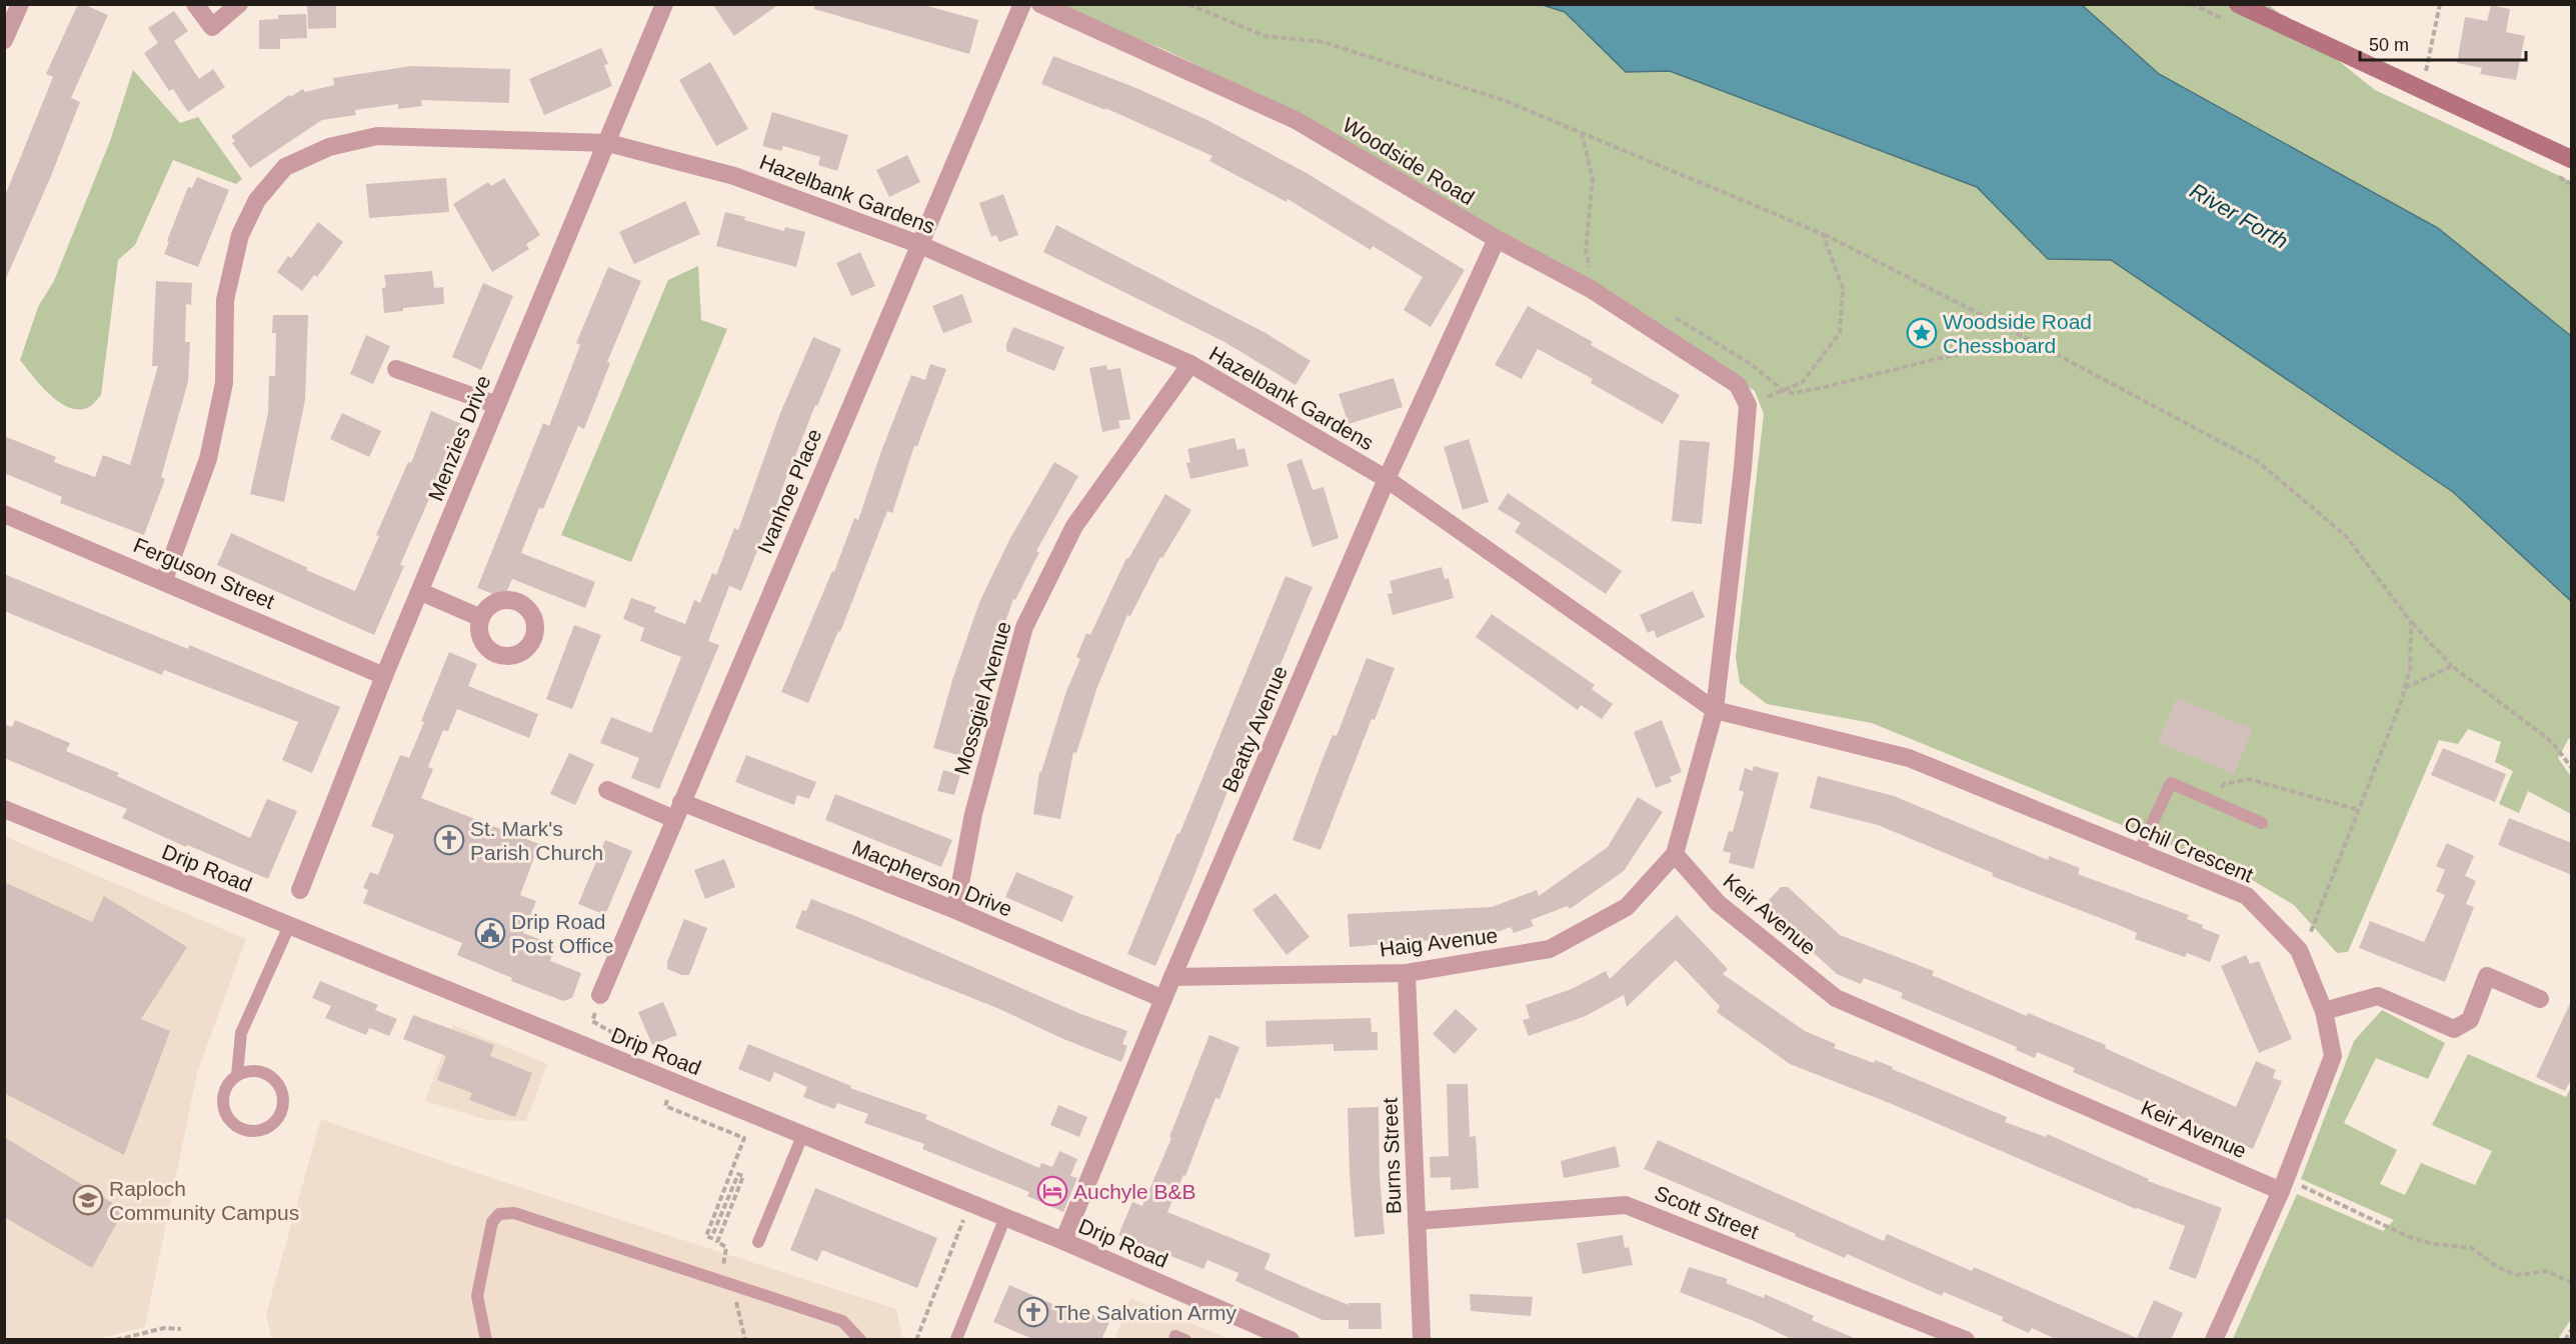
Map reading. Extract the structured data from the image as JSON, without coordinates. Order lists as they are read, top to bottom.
{
  "streets": {
    "street": [
      "Woodside Road",
      "Hazelbank Gardens",
      "Menzies Drive",
      "Ivanhoe Place",
      "Ferguson Street",
      "Mossgiel Avenue",
      "Beatty Avenue",
      "Ochil Crescent",
      "Drip Road",
      "Macpherson Drive",
      "Keir Avenue",
      "Haig Avenue",
      "Burns Street",
      "Scott Street"
    ]
  },
  "crossings": [
    ["Woodside Road", "Beatty Avenue"],
    ["Hazelbank Gardens", "Menzies Drive"],
    ["Hazelbank Gardens", "Ivanhoe Place"],
    ["Hazelbank Gardens", "Ferguson Street"],
    ["Hazelbank Gardens", "Mossgiel Avenue"],
    ["Hazelbank Gardens", "Beatty Avenue"],
    ["Hazelbank Gardens", "Ochil Crescent"],
    ["Menzies Drive", "Ferguson Street"],
    ["Ivanhoe Place", "Macpherson Drive"],
    ["Mossgiel Avenue", "Macpherson Drive"],
    ["Beatty Avenue", "Drip Road"],
    ["Beatty Avenue", "Macpherson Drive"],
    ["Beatty Avenue", "Haig Avenue"],
    ["Ochil Crescent", "Keir Avenue"],
    ["Keir Avenue", "Haig Avenue"],
    ["Haig Avenue", "Burns Street"],
    ["Burns Street", "Scott Street"]
  ],
  "water": ["River Forth"],
  "places": {
    "place": ["Woodside Road Chessboard"],
    "church": ["St. Mark's Parish Church", "The Salvation Army"],
    "public building": ["Drip Road Post Office"],
    "hotel": ["Auchyle B&B"],
    "school or university": ["Raploch Community Campus"]
  },
  "scale_bar": "50 m"
}
